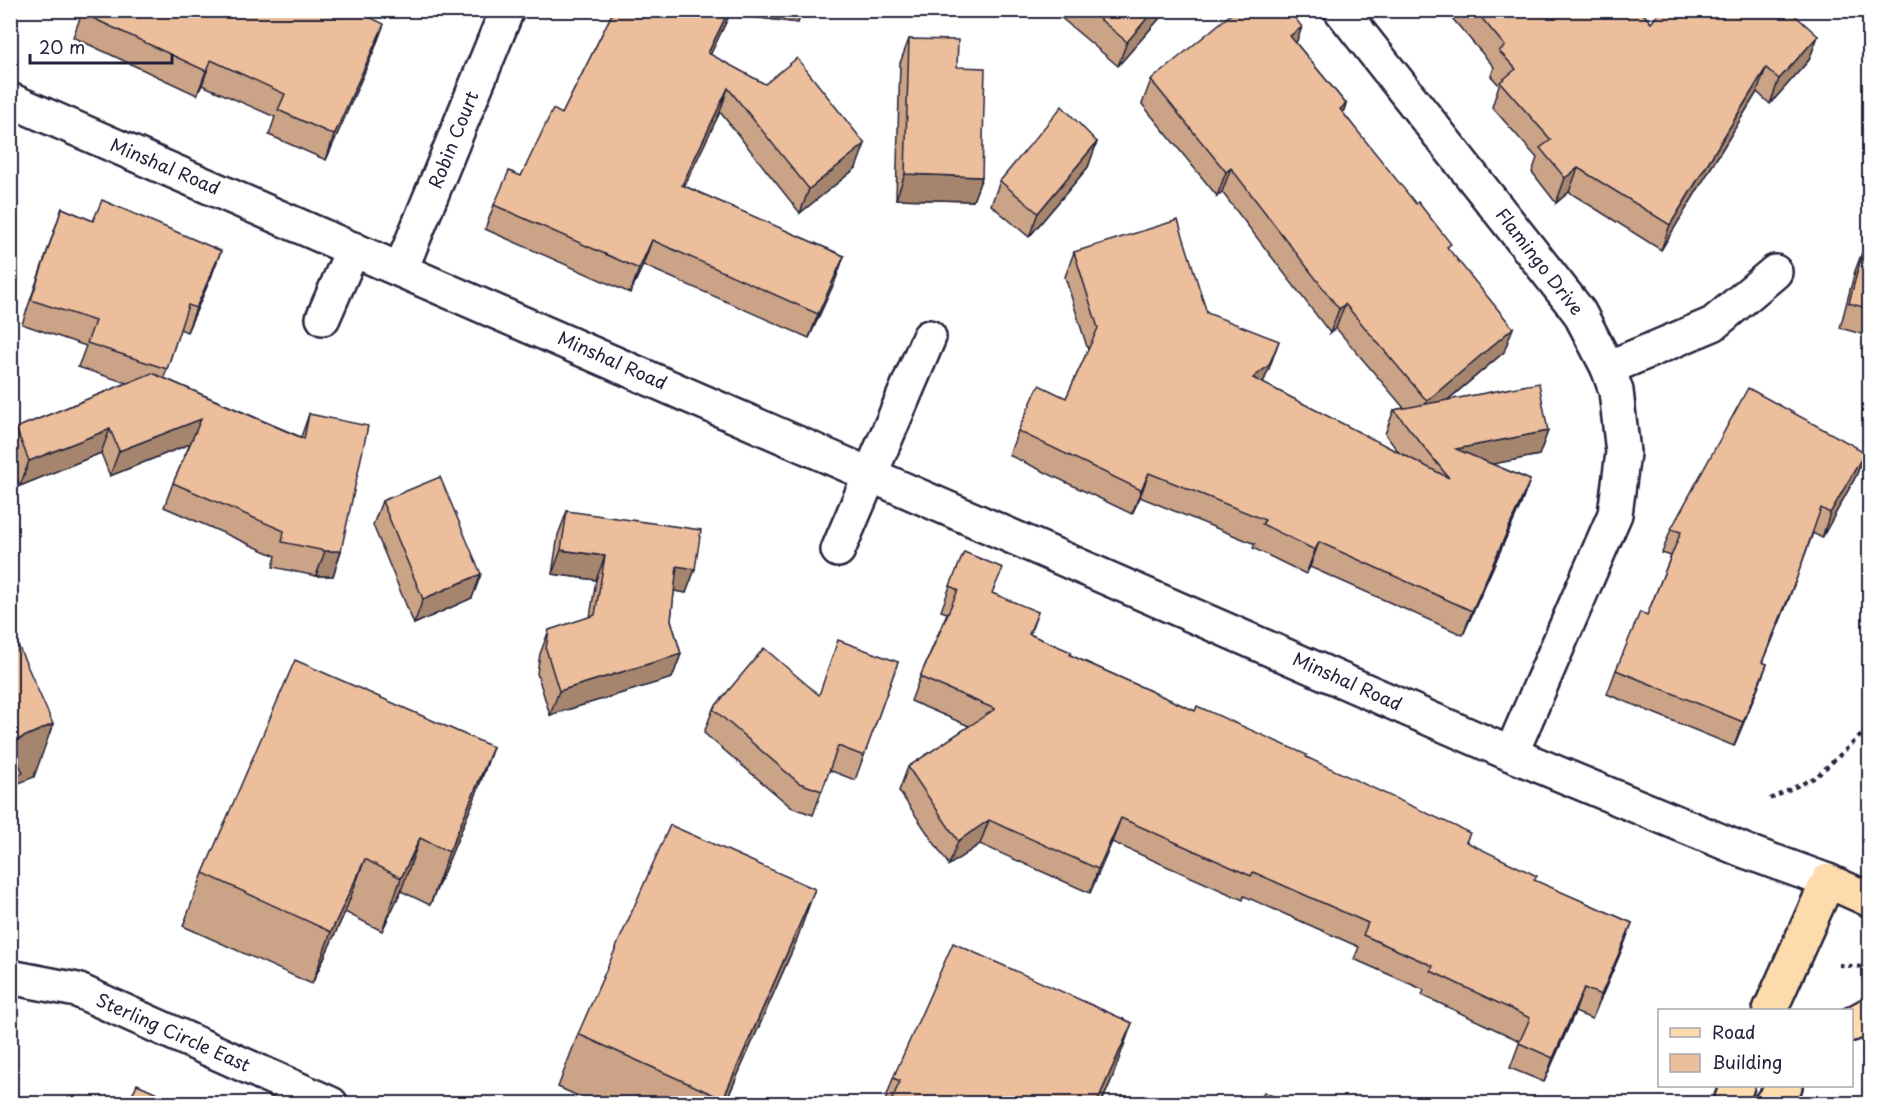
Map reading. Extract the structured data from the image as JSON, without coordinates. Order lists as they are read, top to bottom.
{
  "streets": {
    "street": [
      "Robin Court",
      "Minshal Road",
      "Flamingo Drive",
      "Sterling Circle East"
    ]
  },
  "crossings": [
    ["Robin Court", "Minshal Road"],
    ["Minshal Road", "Flamingo Drive"]
  ],
  "legend": ["Road", "Building"],
  "scale_bar": "20 m"
}
